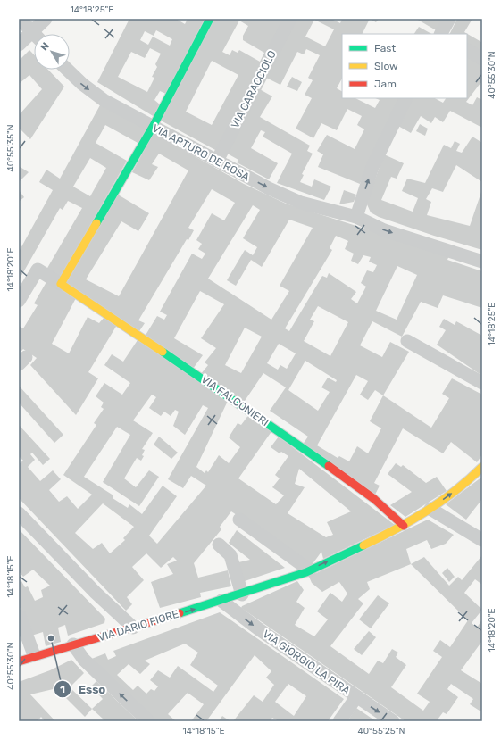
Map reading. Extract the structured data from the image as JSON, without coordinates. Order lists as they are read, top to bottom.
{
  "streets": {
    "street": [
      "VIA CARACCIOLO",
      "VIA ARTURO DE ROSA",
      "VIA FALCONIERI",
      "VIA DARIO FIORE",
      "VIA GIORGIO LA PIRA"
    ]
  },
  "crossings": [
    ["VIA CARACCIOLO", "VIA ARTURO DE ROSA"],
    ["VIA FALCONIERI", "VIA DARIO FIORE"],
    ["VIA DARIO FIORE", "VIA GIORGIO LA PIRA"]
  ],
  "one_way": ["VIA ARTURO DE ROSA", "VIA DARIO FIORE", "VIA GIORGIO LA PIRA"],
  "places": ["Esso"],
  "legend": ["Fast", "Slow", "Jam"],
  "north": "top left",
  "coordinates": [
    "14°18'25\"E",
    "40°55'30\"N",
    "40°55'35\"N",
    "14°18'20\"E",
    "14°18'15\"E",
    "40°55'25\"N"
  ]
}
